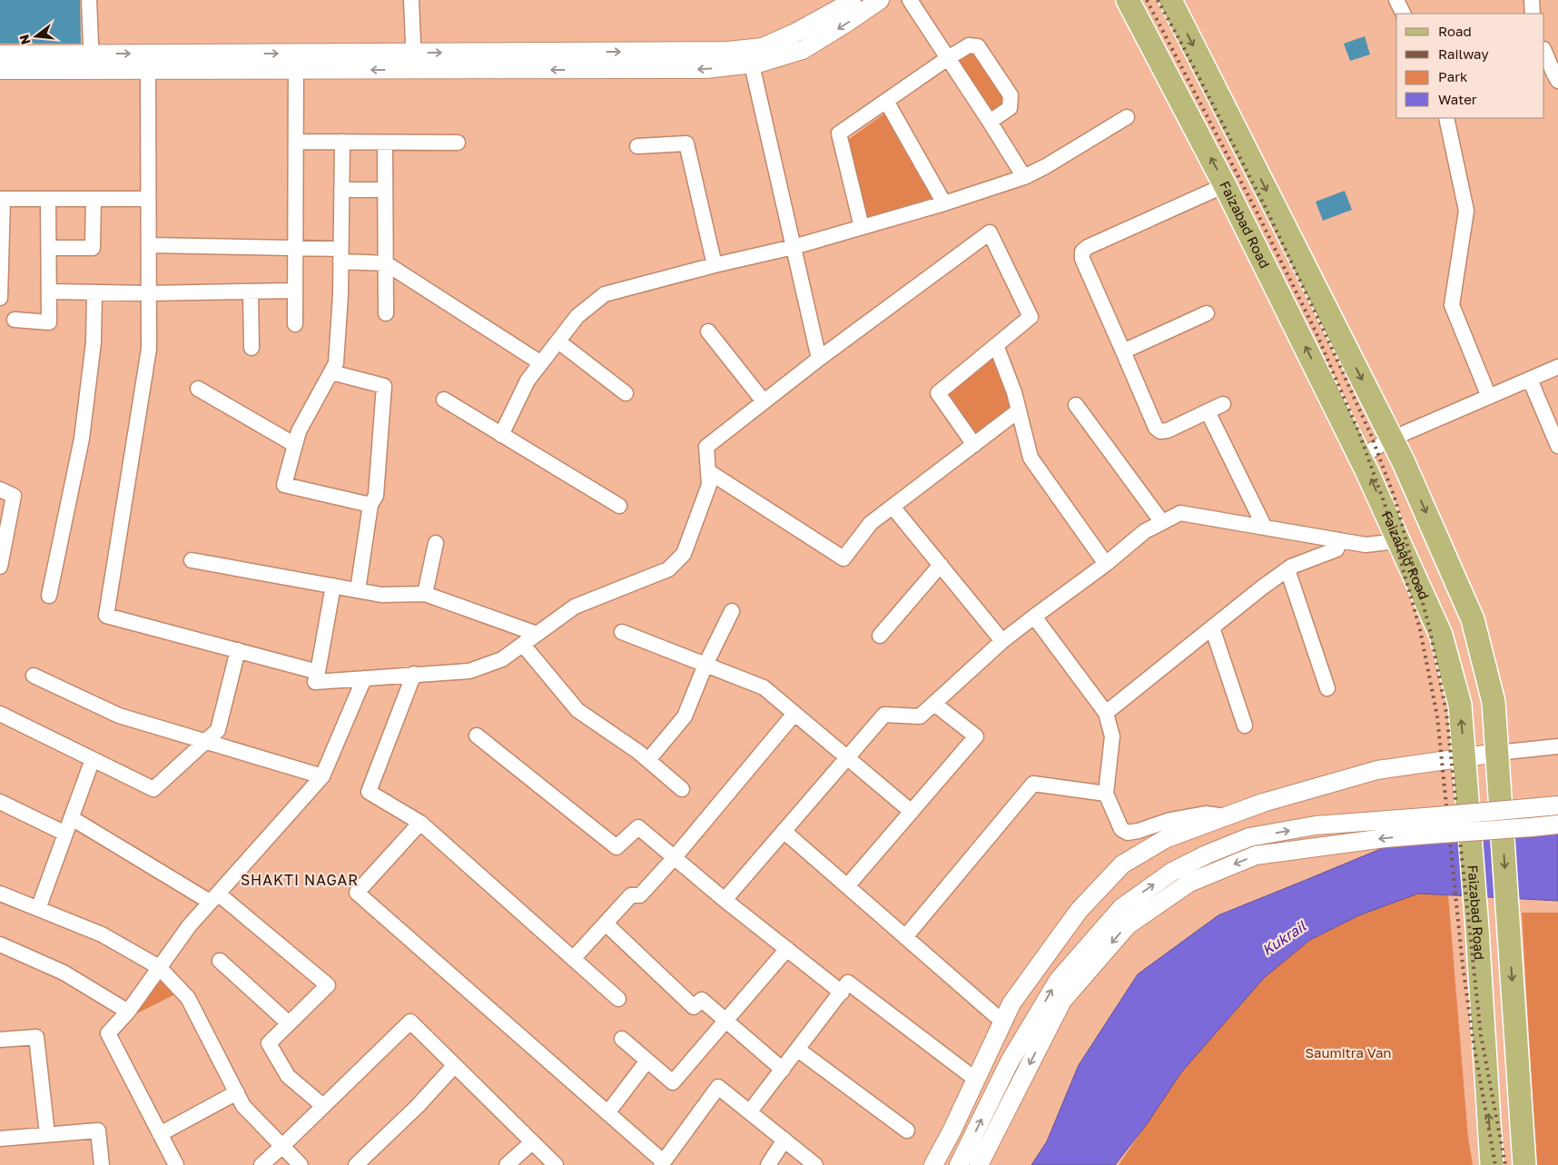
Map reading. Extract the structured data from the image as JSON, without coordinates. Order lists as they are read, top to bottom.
{
  "streets": {
    "main road": ["Faizabad Road"]
  },
  "districts": ["SHAKTI NAGAR"],
  "water": ["Kukrail"],
  "parks": ["Saumitra Van"],
  "legend": [
    "Road",
    "Railway",
    "Park",
    "Water"
  ],
  "north": "left"
}
